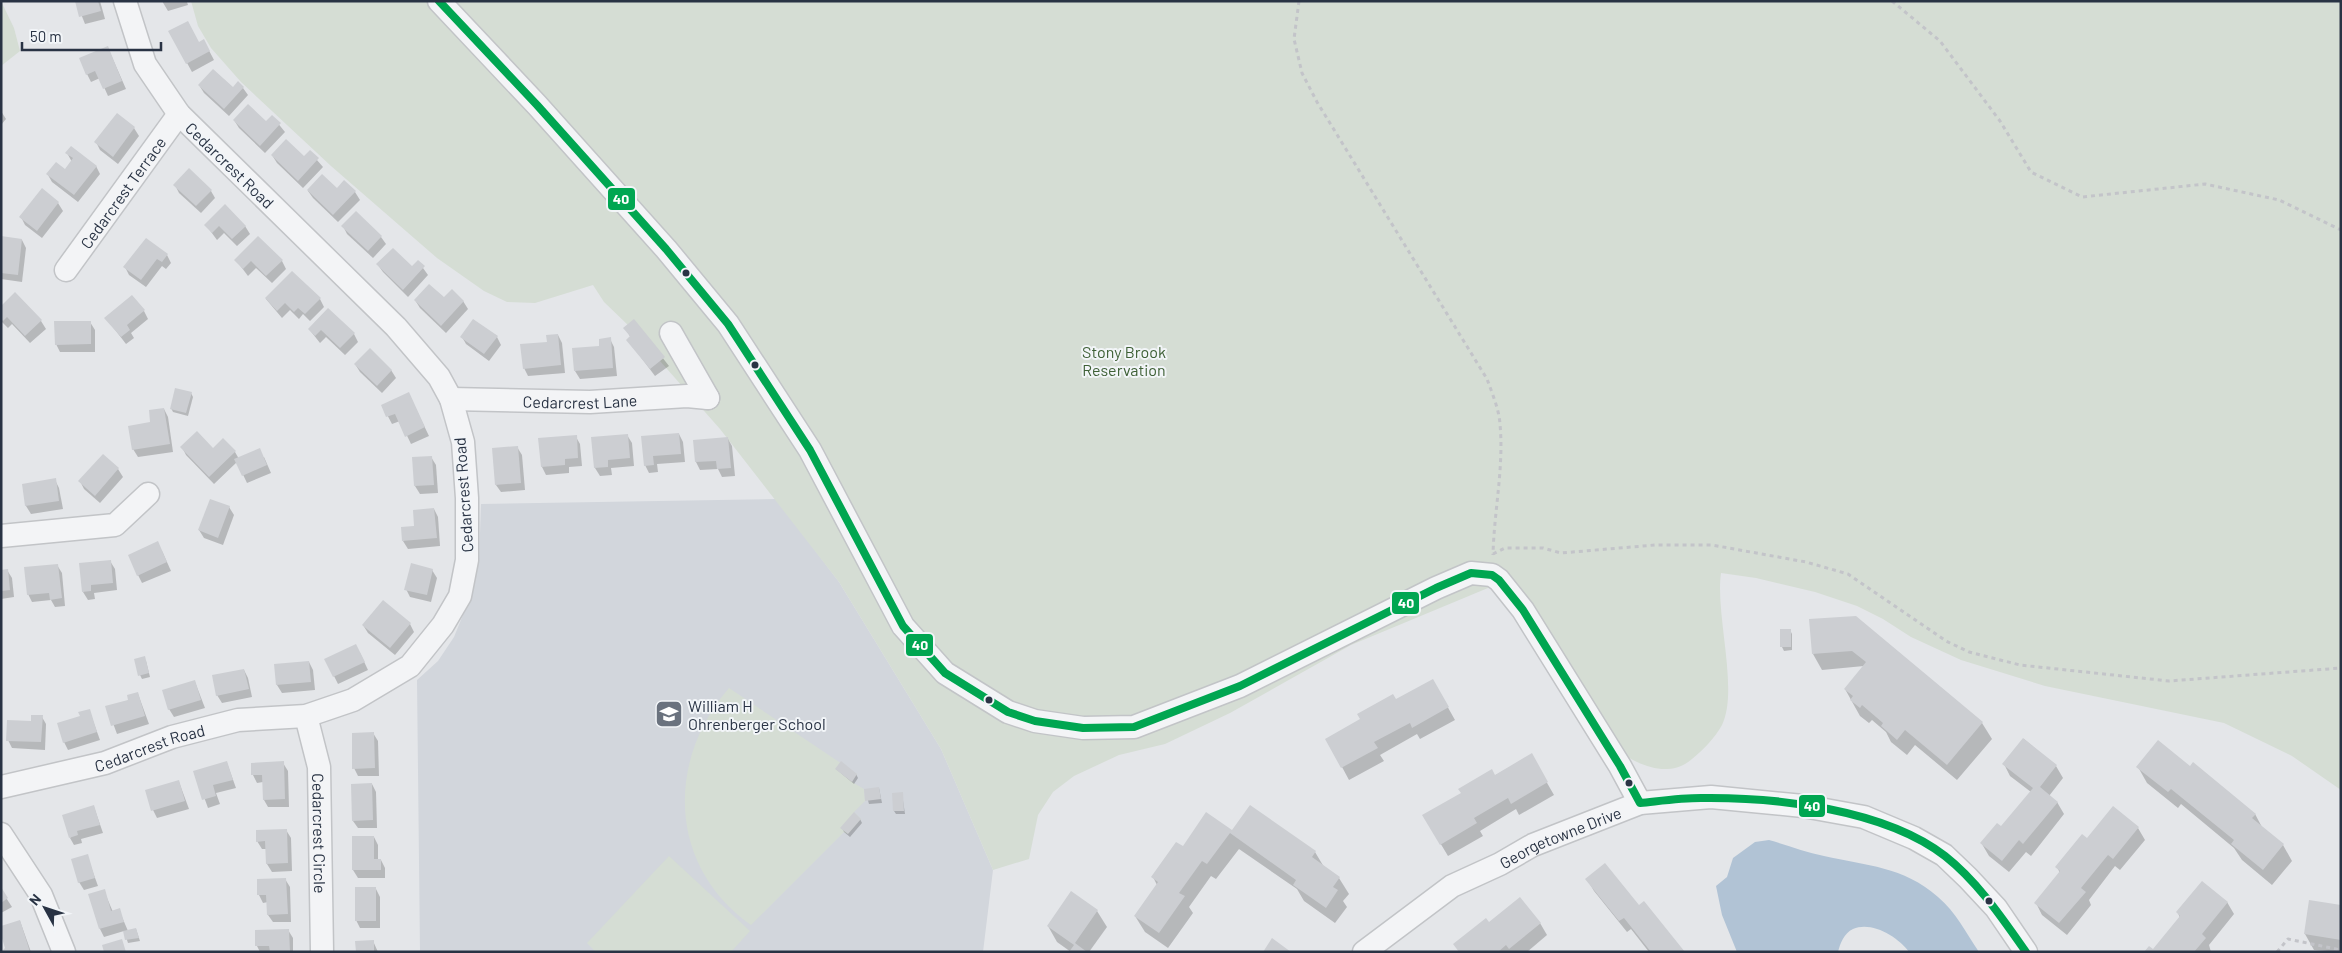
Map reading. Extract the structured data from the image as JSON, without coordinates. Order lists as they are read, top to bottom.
{
  "streets": {
    "street": [
      "Cedarcrest Road",
      "Cedarcrest Terrace",
      "Cedarcrest Lane",
      "Cedarcrest Circle",
      "Georgetowne Drive"
    ]
  },
  "crossings": [
    ["Cedarcrest Road", "Cedarcrest Terrace"],
    ["Cedarcrest Road", "Cedarcrest Lane"],
    ["Cedarcrest Road", "Cedarcrest Circle"]
  ],
  "parks": ["Stony Brook Reservation"],
  "places": {
    "school or university": ["William H Ohrenberger School"]
  },
  "lines": ["transit line 40"],
  "scale_bar": "50 m",
  "north": "top left"
}
